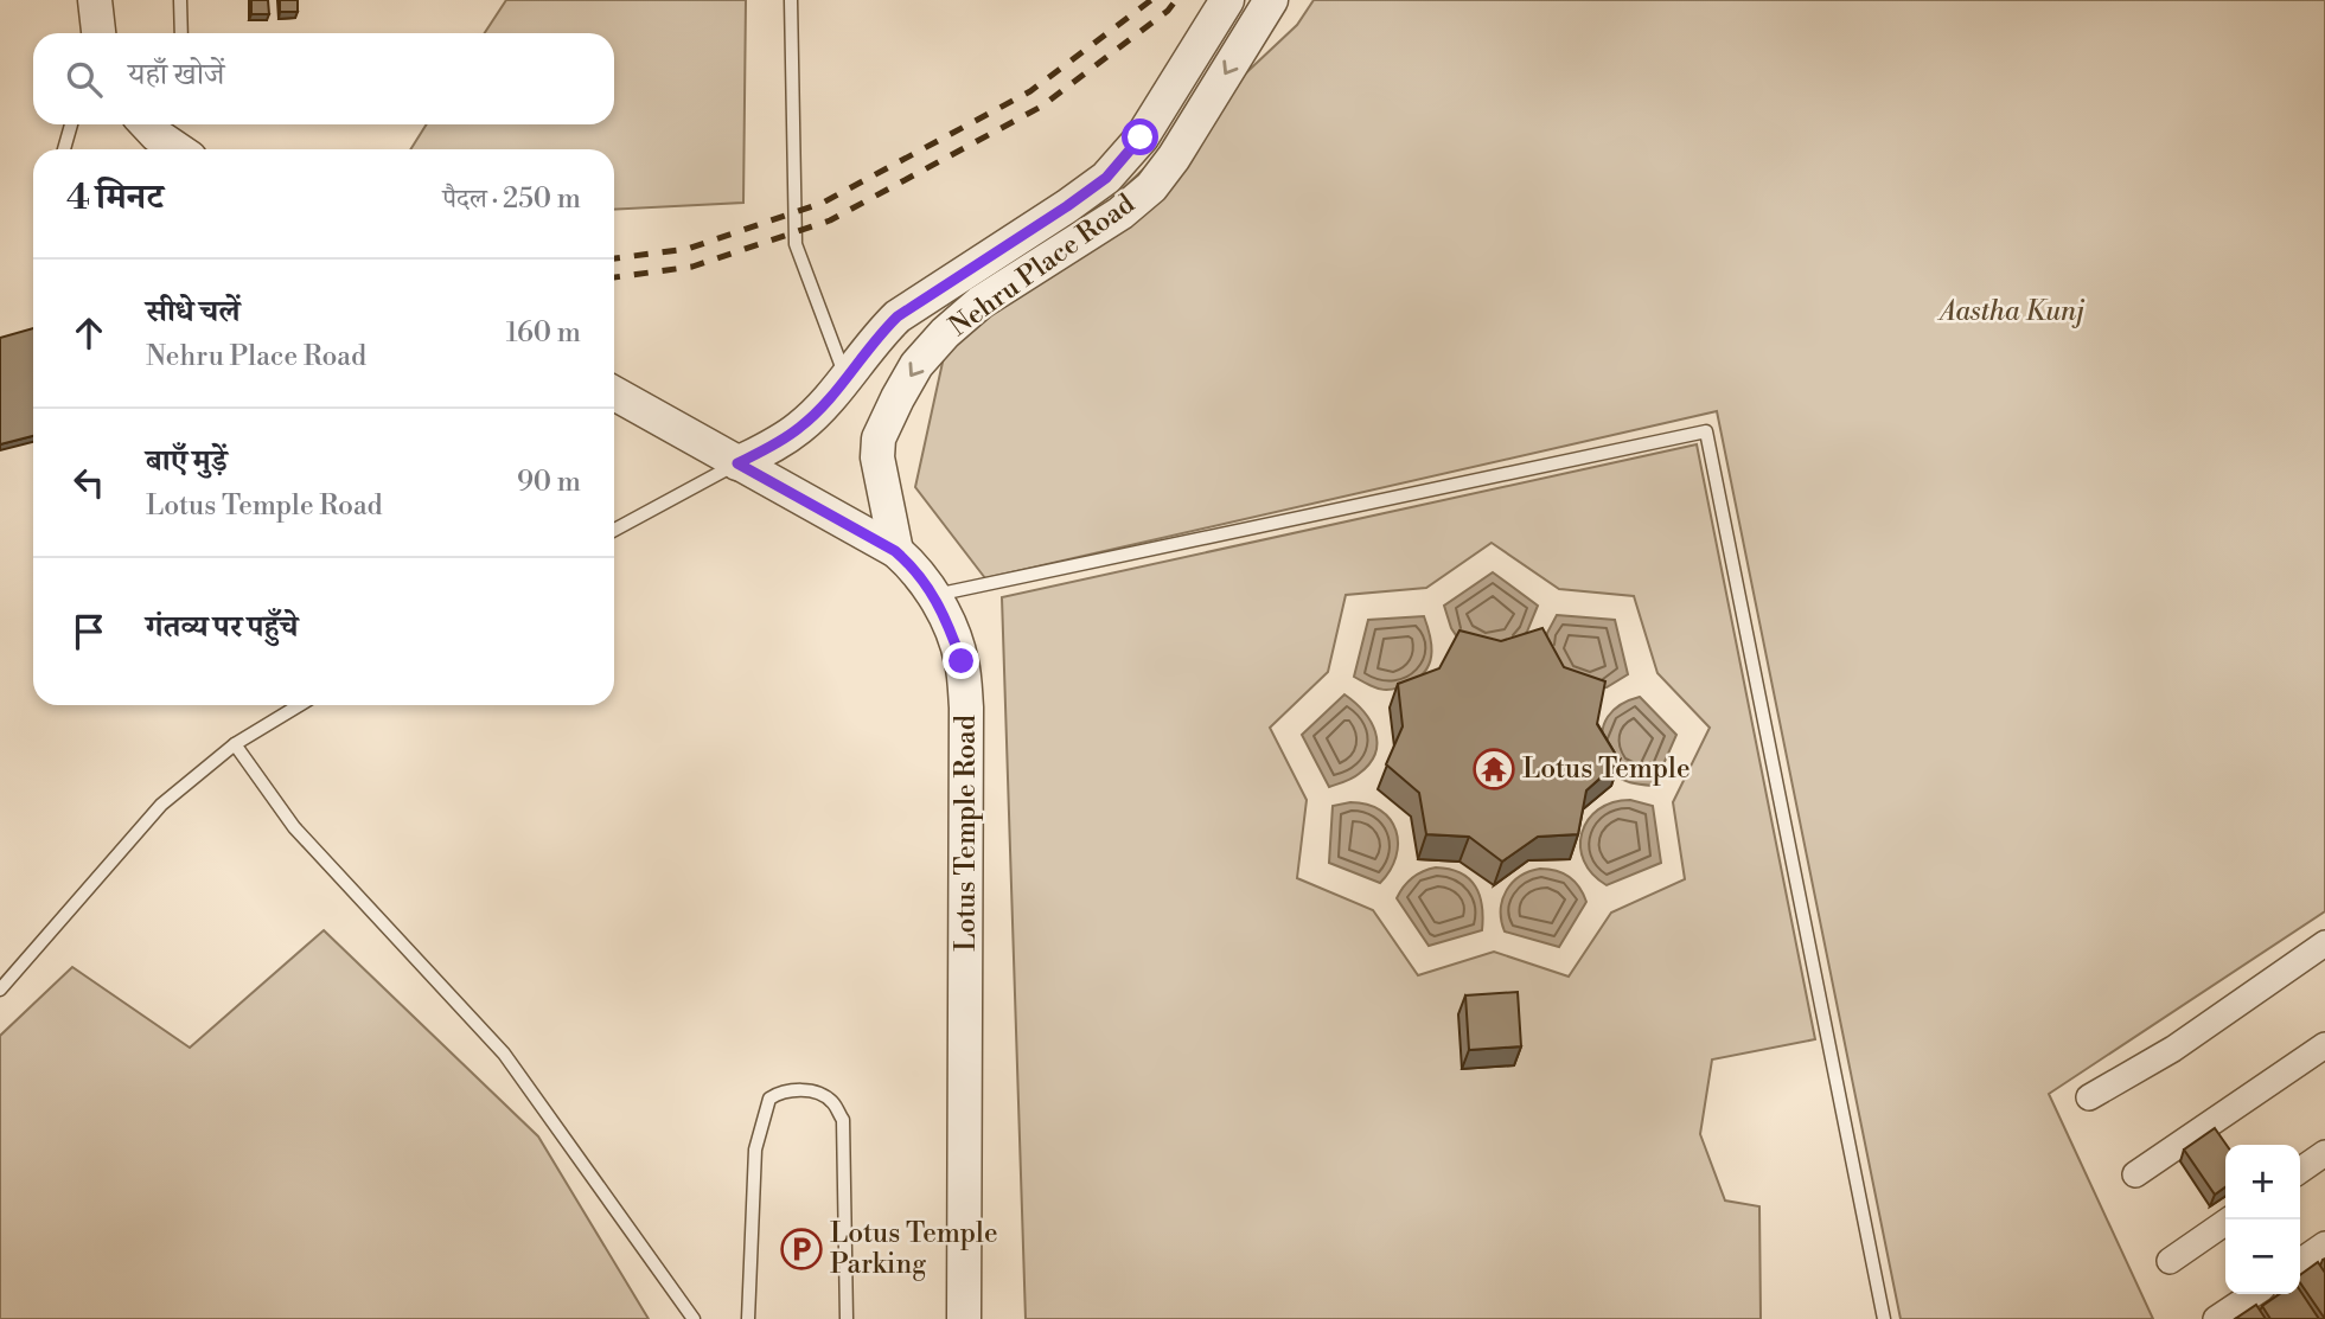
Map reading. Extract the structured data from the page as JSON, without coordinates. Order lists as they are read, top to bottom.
{
  "streets": {
    "street": ["Nehru Place Road", "Lotus Temple Road"]
  },
  "crossings": [
    ["Nehru Place Road", "Lotus Temple Road"]
  ],
  "parks": ["Aastha Kunj"],
  "places": {
    "temple": ["Lotus Temple"],
    "parking": ["Lotus Temple Parking"]
  },
  "page": {
    "search": "यहाँ खोजें",
    "heading": ["4 मिनट", "पैदल · 250 m"],
    "list": [
      ["सीधे चलें", "Nehru Place Road", "160 m"],
      ["बाएँ मुड़ें", "Lotus Temple Road", "90 m"],
      "गंतव्य पर पहुँचे"
    ],
    "map_buttons": ["+", "−"]
  }
}
